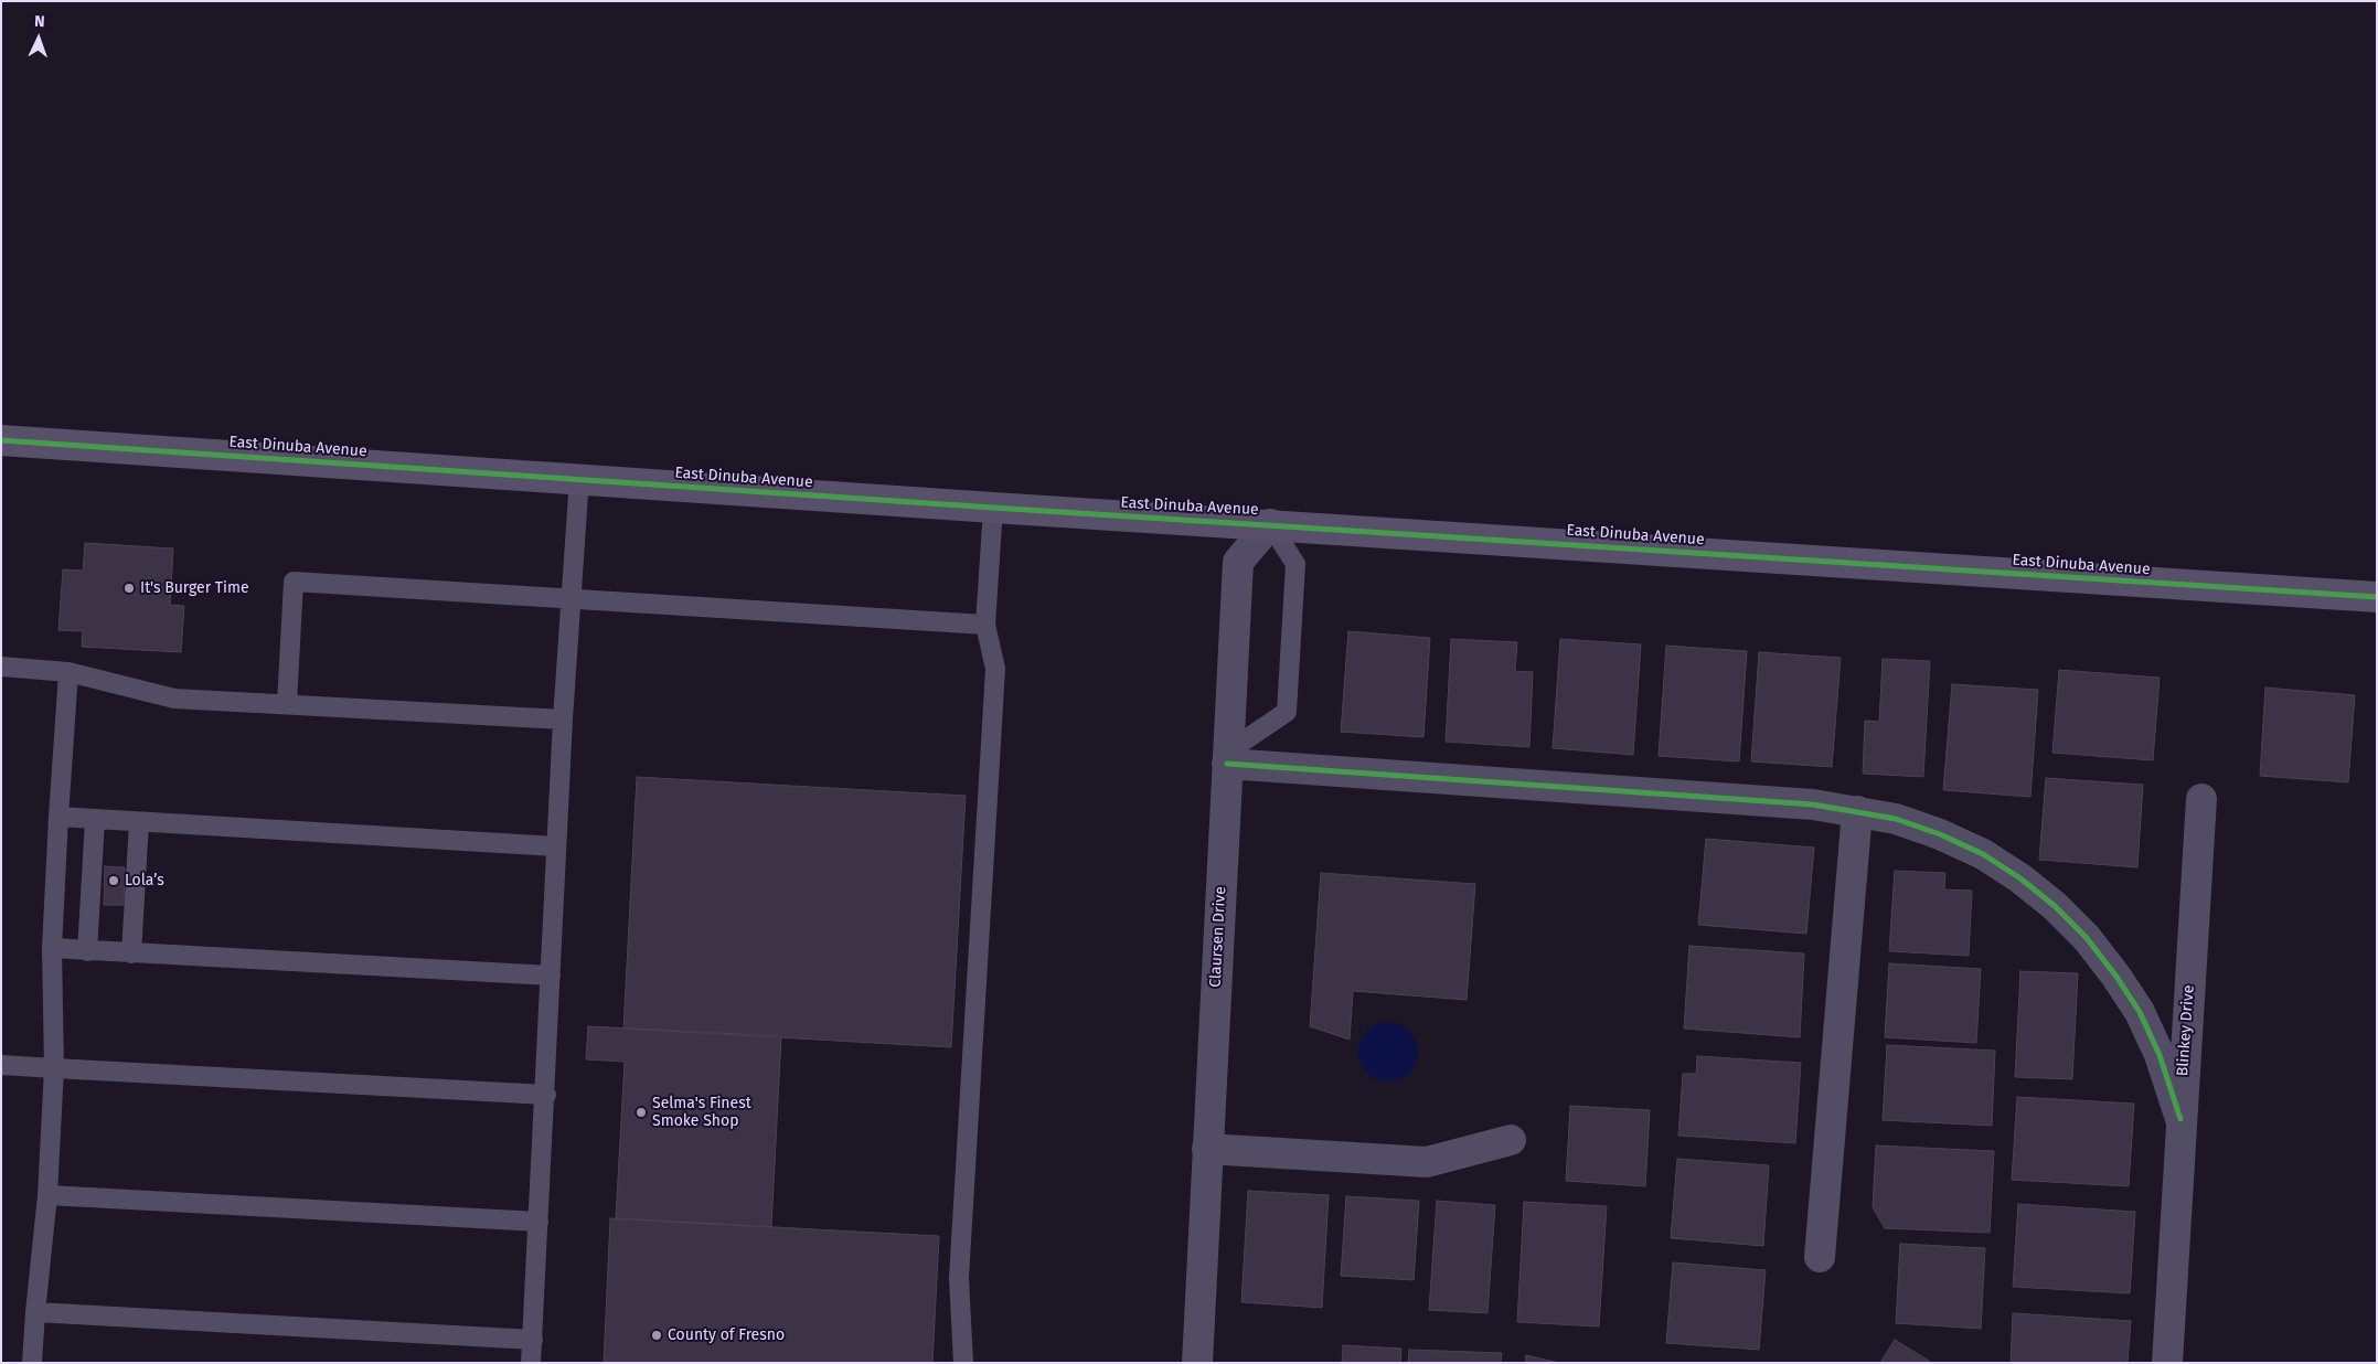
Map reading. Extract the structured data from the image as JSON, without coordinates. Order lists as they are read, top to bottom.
{
  "streets": {
    "street": ["East Dinuba Avenue", "Claursen Drive", "Blinkey Drive"]
  },
  "crossings": [
    ["East Dinuba Avenue", "Claursen Drive"]
  ],
  "places": [
    "It's Burger Time",
    "Lola’s",
    "Selma's Finest Smoke Shop",
    "County of Fresno"
  ],
  "north": "top"
}
